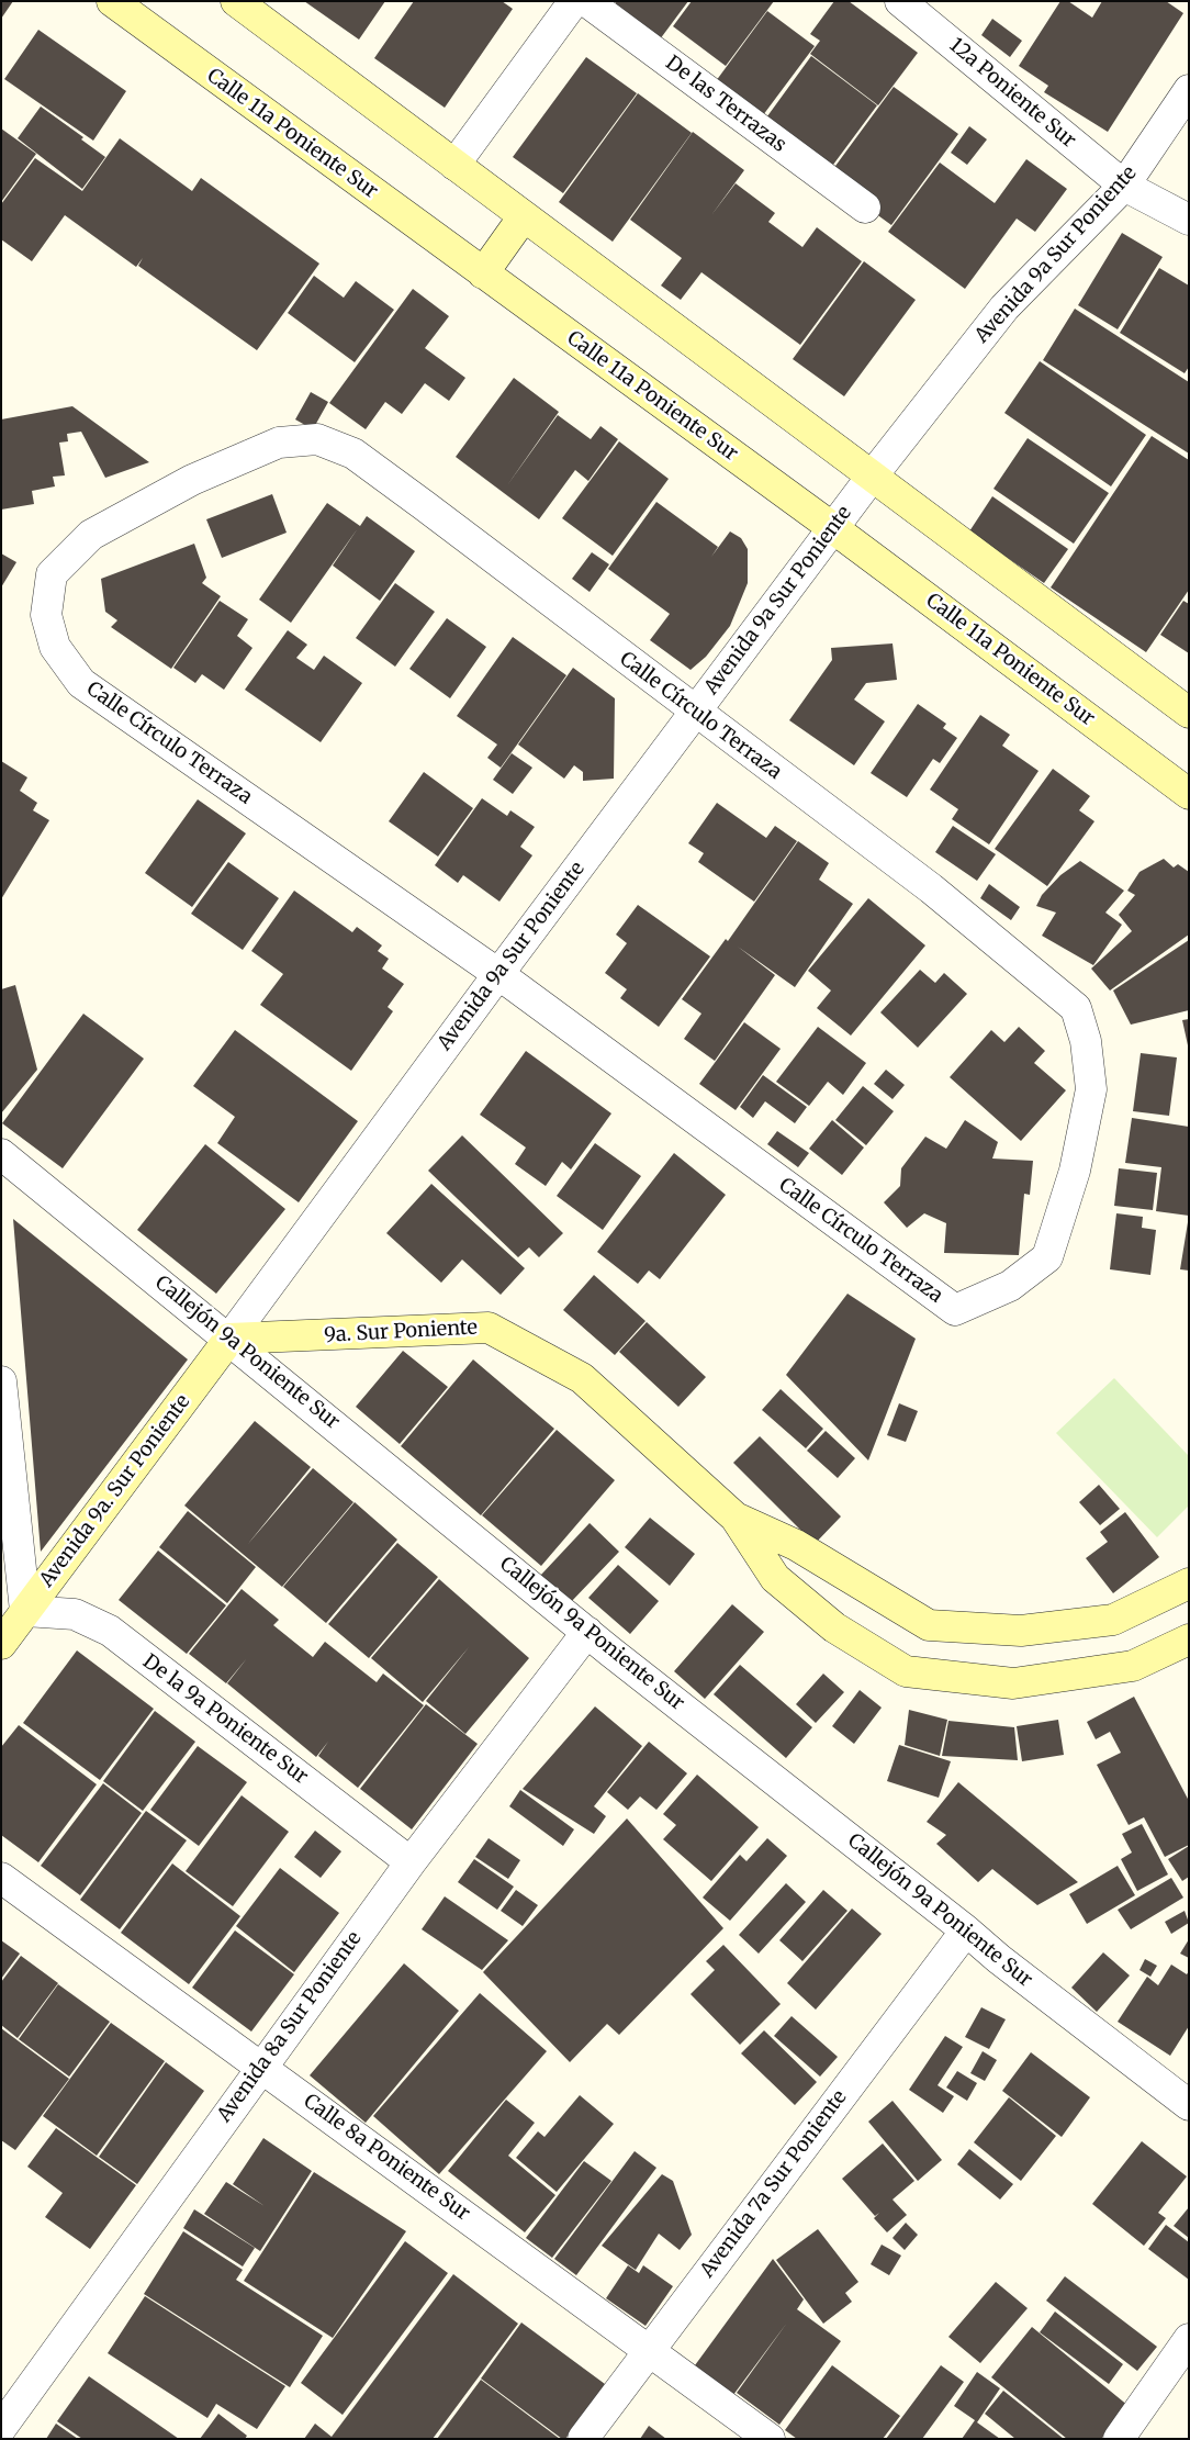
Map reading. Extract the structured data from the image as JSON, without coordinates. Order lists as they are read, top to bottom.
{
  "streets": {
    "main road": ["Calle 11a Poniente Sur", "9a. Sur Poniente", "Avenida 9a. Sur Poniente"],
    "street": [
      "12a Poniente Sur",
      "De las Terrazas",
      "Avenida 9a Sur Poniente",
      "Calle Círculo Terraza",
      "Callejón 9a Poniente Sur",
      "De la 9a Poniente Sur",
      "Avenida 8a Sur Poniente",
      "Calle 8a Poniente Sur",
      "Avenida 7a Sur Poniente"
    ]
  },
  "crossings": [
    ["12a Poniente Sur", "Avenida 9a Sur Poniente"],
    ["Calle 11a Poniente Sur", "Avenida 9a Sur Poniente"],
    ["Avenida 9a Sur Poniente", "Calle Círculo Terraza"],
    ["Avenida 9a Sur Poniente", "9a. Sur Poniente"],
    ["Avenida 9a Sur Poniente", "Callejón 9a Poniente Sur"],
    ["Avenida 9a Sur Poniente", "Avenida 9a. Sur Poniente"],
    ["9a. Sur Poniente", "Callejón 9a Poniente Sur"],
    ["9a. Sur Poniente", "Avenida 9a. Sur Poniente"],
    ["Callejón 9a Poniente Sur", "Avenida 9a. Sur Poniente"],
    ["Callejón 9a Poniente Sur", "Avenida 8a Sur Poniente"],
    ["Callejón 9a Poniente Sur", "Avenida 7a Sur Poniente"],
    ["Avenida 9a. Sur Poniente", "De la 9a Poniente Sur"],
    ["De la 9a Poniente Sur", "Avenida 8a Sur Poniente"],
    ["Avenida 8a Sur Poniente", "Calle 8a Poniente Sur"],
    ["Calle 8a Poniente Sur", "Avenida 7a Sur Poniente"]
  ]
}
